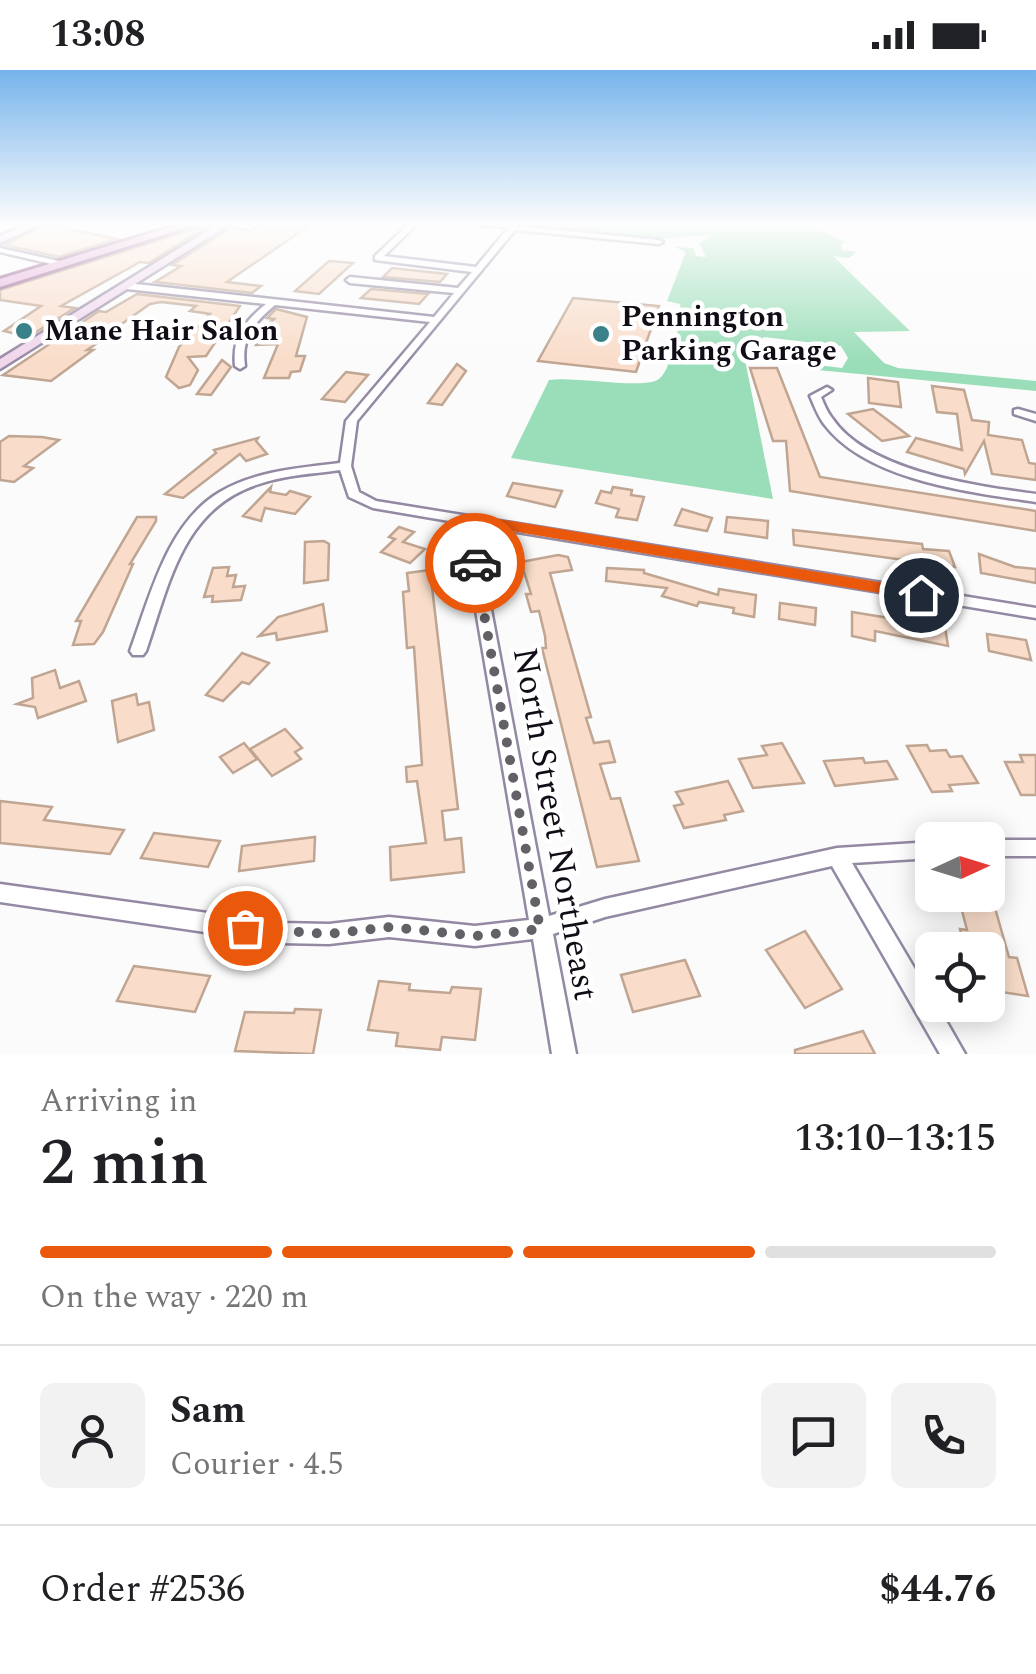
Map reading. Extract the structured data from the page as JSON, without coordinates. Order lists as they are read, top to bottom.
{
  "streets": {
    "street": ["North Street Northeast"]
  },
  "places": ["Mane Hair Salon", "Pennington Parking Garage"],
  "north": "right",
  "page": {
    "status": "13:08",
    "heading": ["2 min", "Arriving in", "13:10–13:15"],
    "panel": [
      "Sam",
      "Courier · 4.5",
      "Order #2536",
      "$44.76"
    ],
    "bar": "On the way · 220 m"
  }
}
